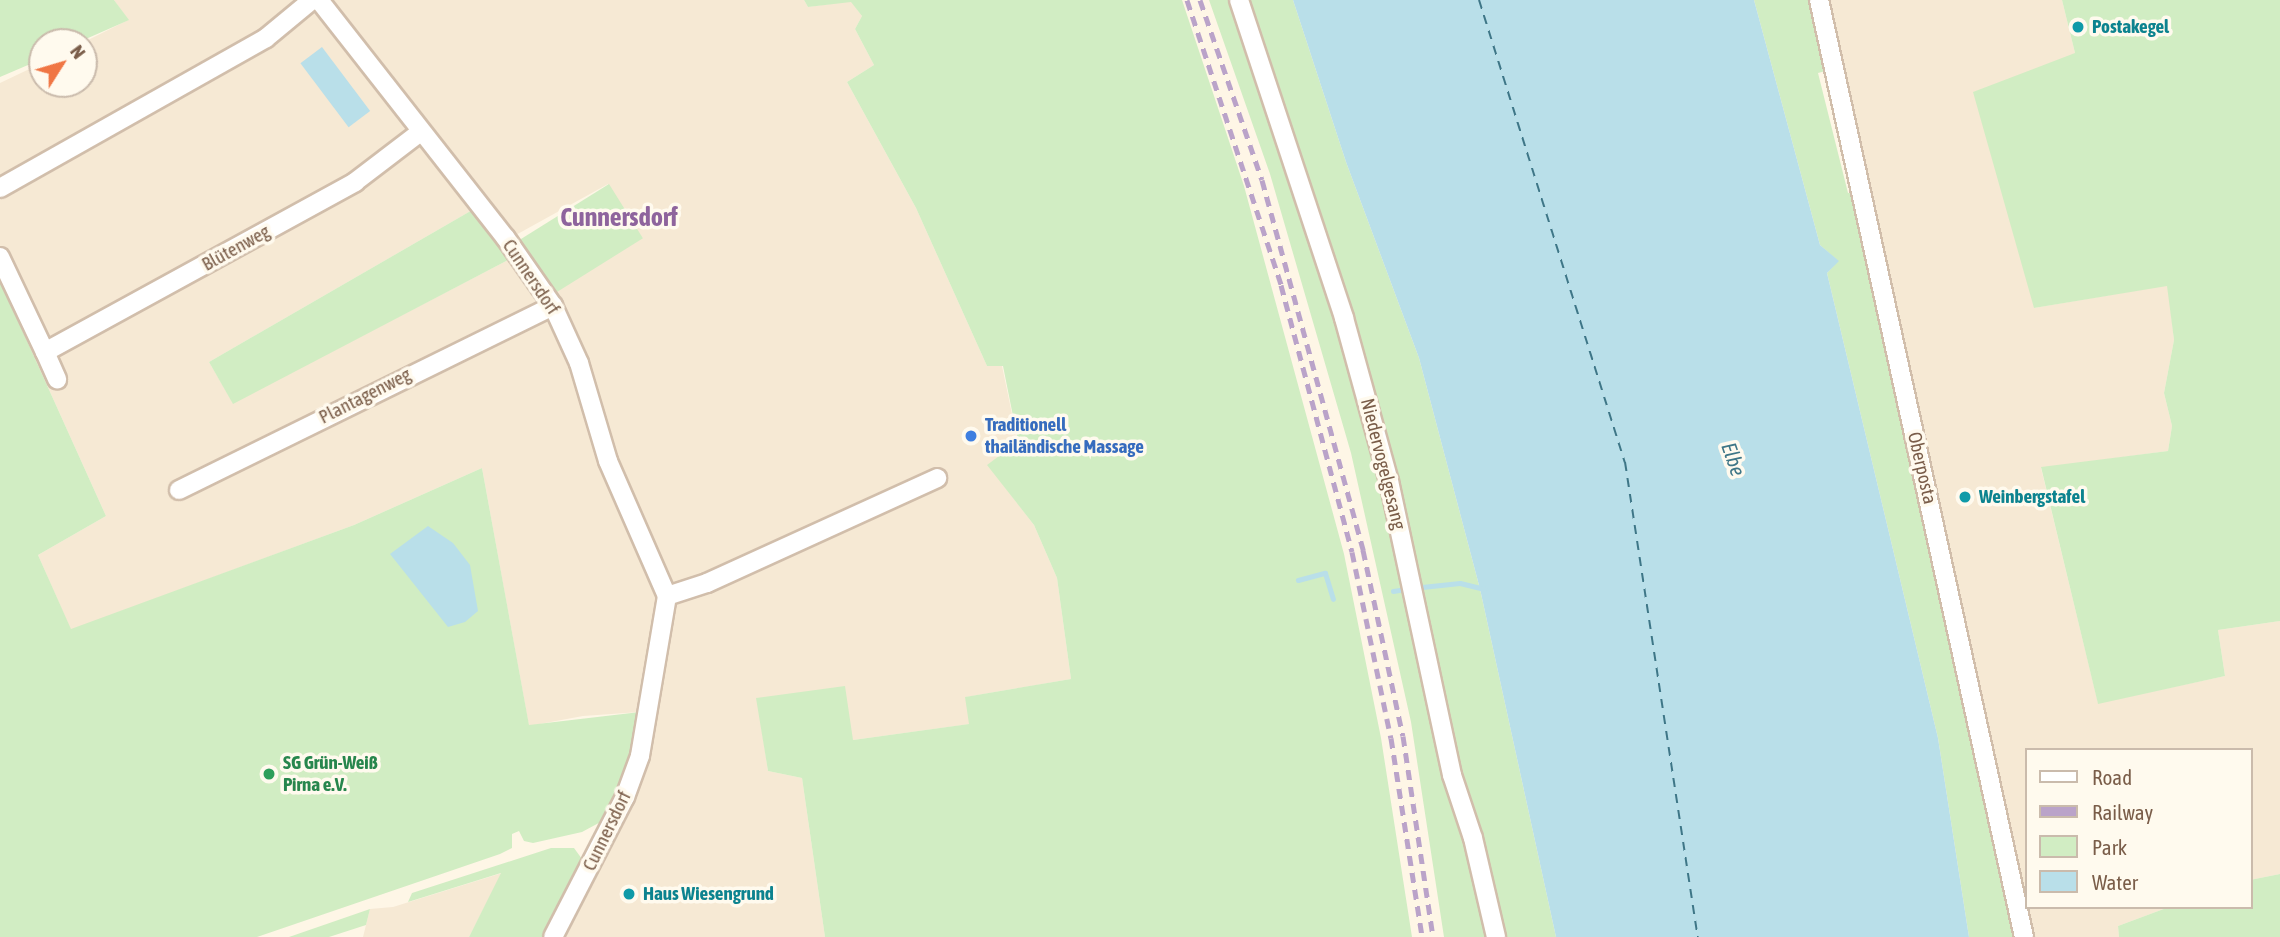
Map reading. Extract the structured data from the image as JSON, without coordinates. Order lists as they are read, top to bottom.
{
  "streets": {
    "street": [
      "Blütenweg",
      "Cunnersdorf",
      "Plantagenweg",
      "Niedervogelgesang",
      "Oberposta"
    ]
  },
  "crossings": [
    ["Blütenweg", "Cunnersdorf"],
    ["Cunnersdorf", "Plantagenweg"]
  ],
  "districts": ["Cunnersdorf"],
  "water": ["Elbe"],
  "places": [
    "Postakegel",
    "Traditionell thailändische Massage",
    "Weinbergstafel",
    "SG Grün-Weiß Pirna e.V.",
    "Haus Wiesengrund"
  ],
  "legend": [
    "Road",
    "Railway",
    "Park",
    "Water"
  ],
  "north": "top right"
}
